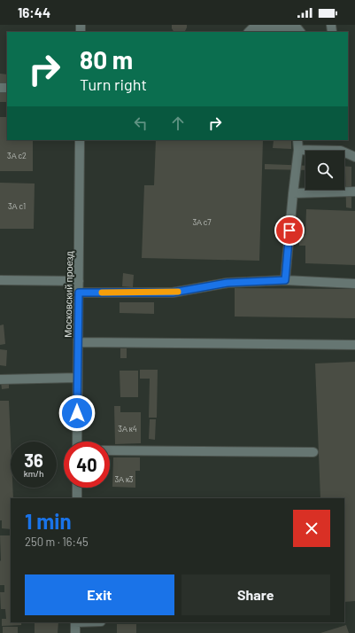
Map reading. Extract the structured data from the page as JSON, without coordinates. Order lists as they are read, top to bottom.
{
  "streets": {
    "street": ["Московский проезд"]
  },
  "house_numbers": [
    "3А с2",
    "3А с1",
    "3А с7",
    "3А к4",
    "3А к3"
  ],
  "page": {
    "status": "16:44",
    "turn": ["80 m", "Turn right"],
    "speed": "36 km/h",
    "limit": "40",
    "heading": ["1 min", "250 m · 16:45"],
    "buttons": ["Exit", "Share"]
  }
}
